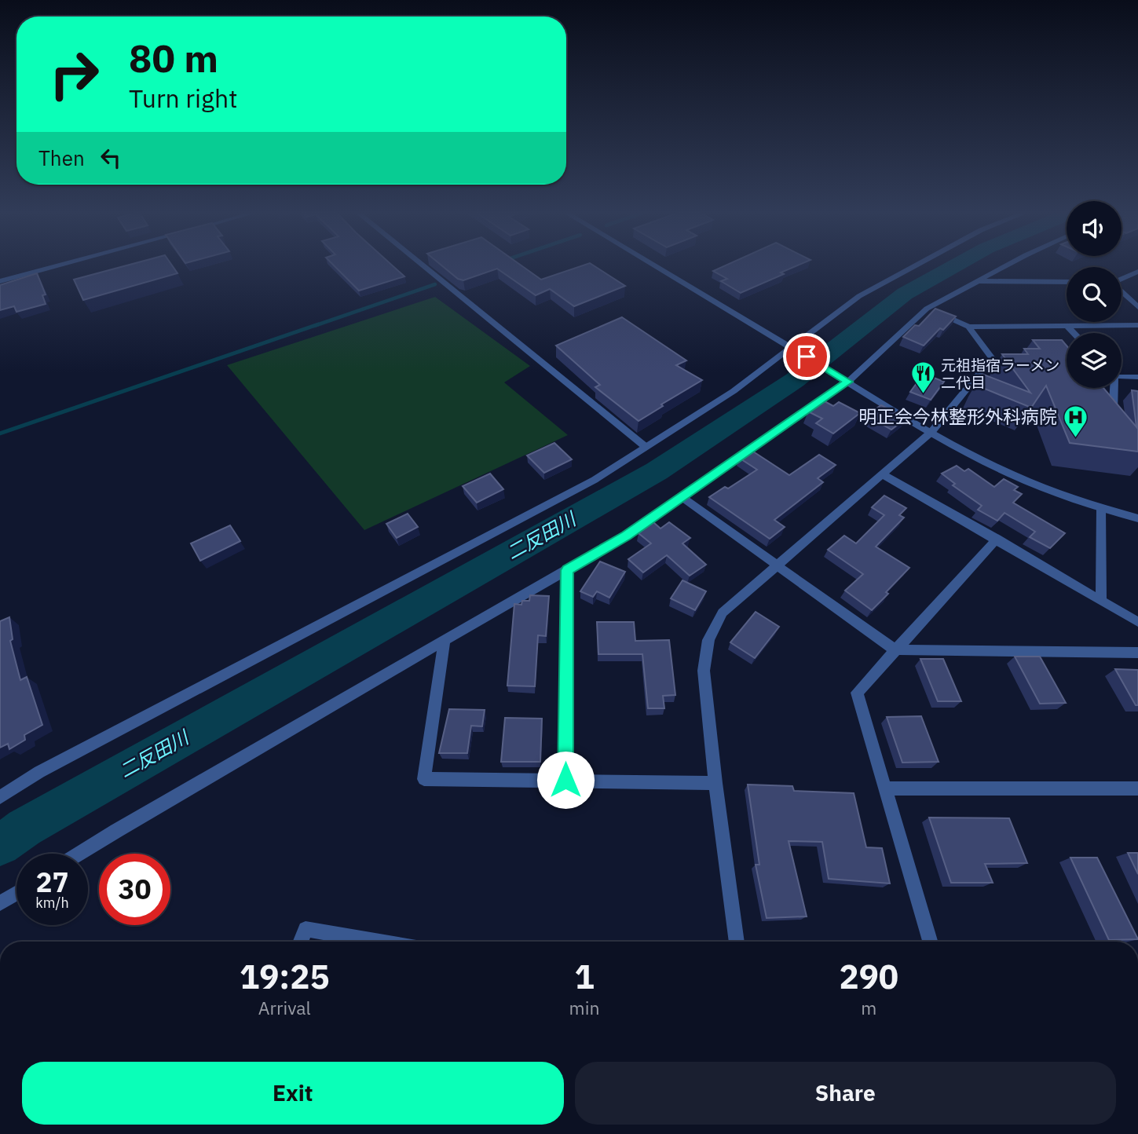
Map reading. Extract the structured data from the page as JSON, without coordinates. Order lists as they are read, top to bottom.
{
  "water": ["二反田川"],
  "places": {
    "restaurant": ["元祖指宿ラーメン 二代目"],
    "hospital": ["明正会今林整形外科病院"]
  },
  "page": {
    "turn": ["80 m", "Turn right"],
    "then": "Then",
    "speed": "27 km/h",
    "limit": "30",
    "eta": [
      "19:25",
      "Arrival",
      "1",
      "min",
      "290",
      "m"
    ],
    "buttons": ["Exit", "Share"]
  }
}
